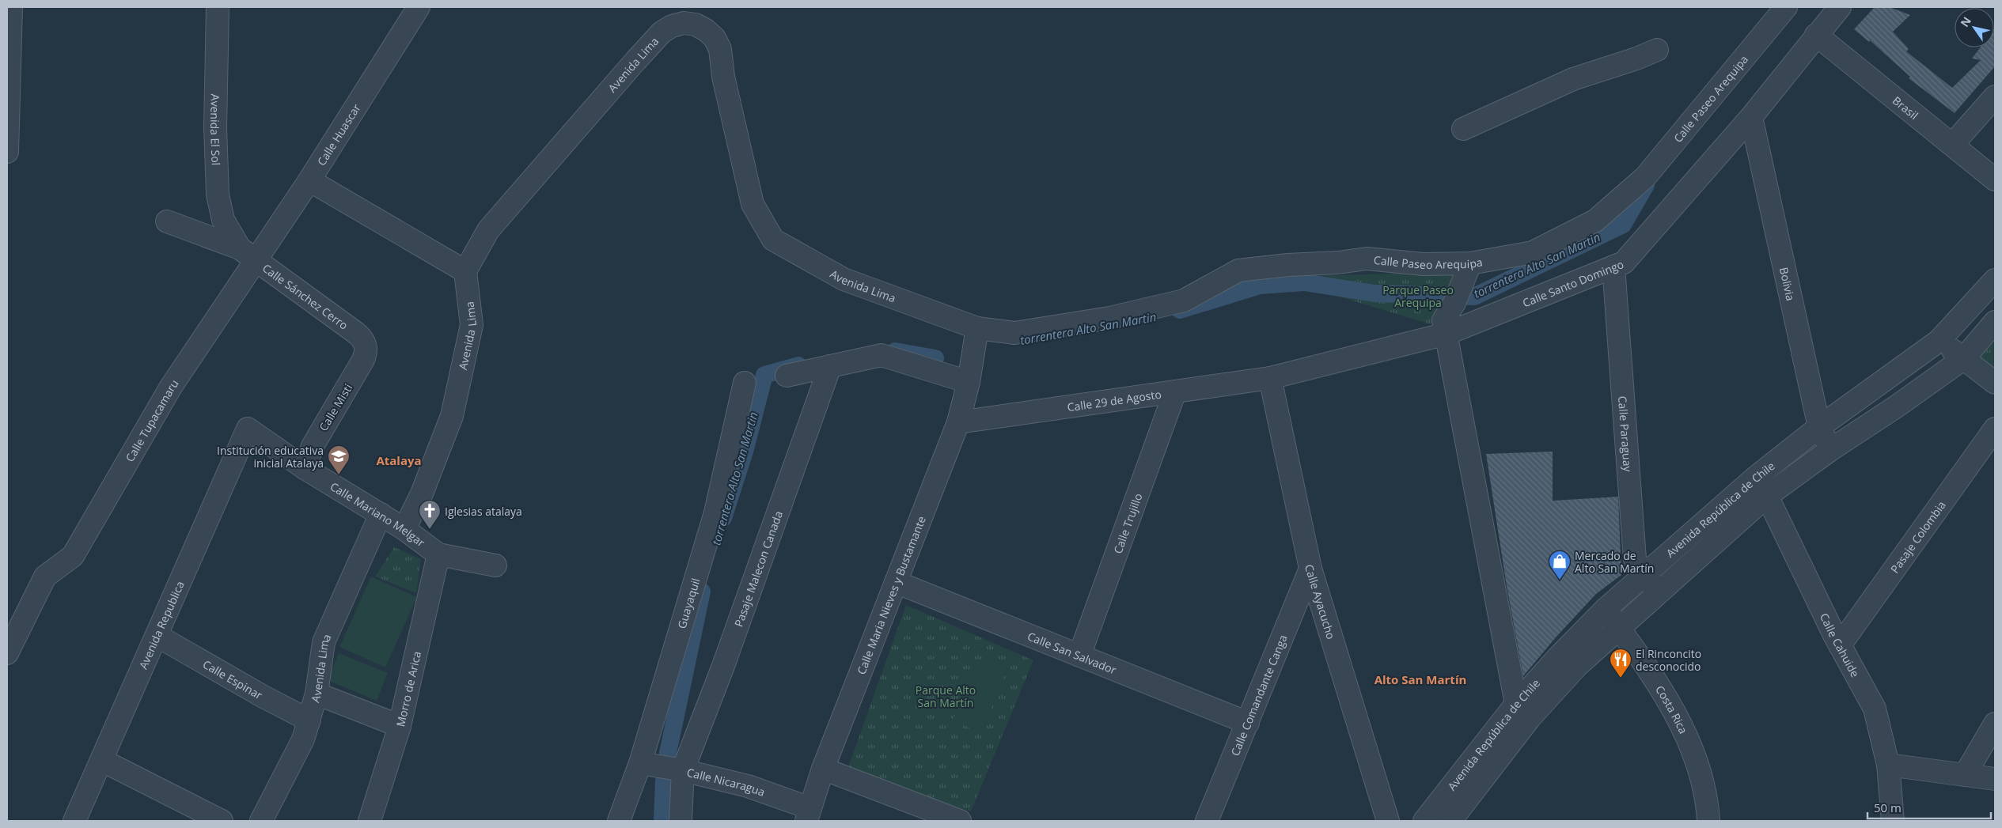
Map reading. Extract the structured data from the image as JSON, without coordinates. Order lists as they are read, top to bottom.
{
  "streets": {
    "street": [
      "Avenida Lima",
      "Calle Paseo Arequipa",
      "Brasil",
      "Avenida El Sol",
      "Calle Huascar",
      "Calle Santo Domingo",
      "Bolivia",
      "Calle Sánchez Cerro",
      "Calle 29 de Agosto",
      "Calle Misti",
      "Calle Tupacamaru",
      "Calle Paraguay",
      "Avenida República de Chile",
      "Calle Mariano Melgar",
      "Calle Trujillo",
      "Pasaje Colombia",
      "Pasaje Malecon Canada",
      "Calle Maria Nieves y Bustamante",
      "Calle Ayacucho",
      "Guayaquil",
      "Avenida Republica",
      "Calle Cahuide",
      "Calle San Salvador",
      "Calle Espinar",
      "Morro de Arica",
      "Calle Comandante Canga",
      "Costa Rica",
      "Calle Nicaragua"
    ]
  },
  "crossings": [
    ["Avenida Lima", "Calle Paseo Arequipa"],
    ["Avenida Lima", "Calle Mariano Melgar"],
    ["Avenida Lima", "Calle Maria Nieves y Bustamante"],
    ["Avenida Lima", "Calle Espinar"],
    ["Calle Paseo Arequipa", "Calle Maria Nieves y Bustamante"],
    ["Brasil", "Calle Santo Domingo"],
    ["Avenida El Sol", "Calle Huascar"],
    ["Avenida El Sol", "Calle Sánchez Cerro"],
    ["Avenida El Sol", "Calle Tupacamaru"],
    ["Calle Huascar", "Calle Sánchez Cerro"],
    ["Calle Huascar", "Calle Tupacamaru"],
    ["Calle Santo Domingo", "Bolivia"],
    ["Calle Santo Domingo", "Calle 29 de Agosto"],
    ["Calle Santo Domingo", "Calle Paraguay"],
    ["Calle Santo Domingo", "Calle Ayacucho"],
    ["Bolivia", "Avenida República de Chile"],
    ["Calle Sánchez Cerro", "Calle Misti"],
    ["Calle Sánchez Cerro", "Calle Tupacamaru"],
    ["Calle 29 de Agosto", "Calle Trujillo"],
    ["Calle 29 de Agosto", "Calle Maria Nieves y Bustamante"],
    ["Calle 29 de Agosto", "Calle Ayacucho"],
    ["Calle Misti", "Calle Mariano Melgar"],
    ["Calle Paraguay", "Avenida República de Chile"],
    ["Avenida República de Chile", "Calle Cahuide"],
    ["Avenida República de Chile", "Costa Rica"],
    ["Calle Mariano Melgar", "Avenida Republica"],
    ["Calle Mariano Melgar", "Morro de Arica"],
    ["Calle Trujillo", "Calle San Salvador"],
    ["Pasaje Colombia", "Calle Cahuide"],
    ["Pasaje Malecon Canada", "Calle Nicaragua"],
    ["Calle Maria Nieves y Bustamante", "Calle San Salvador"],
    ["Calle Maria Nieves y Bustamante", "Calle Nicaragua"],
    ["Calle Ayacucho", "Calle Comandante Canga"],
    ["Guayaquil", "Calle Nicaragua"],
    ["Avenida Republica", "Calle Espinar"],
    ["Calle San Salvador", "Calle Comandante Canga"]
  ],
  "districts": ["Atalaya", "Alto San Martín"],
  "water": ["torrentera Alto San Martin"],
  "parks": ["Parque Paseo Arequipa", "Parque Alto San Martín"],
  "places": {
    "school or university": ["Institución educativa inicial Atalaya"],
    "church": ["Iglesias atalaya"],
    "shop": ["Mercado de Alto San Martín"],
    "restaurant": ["El Rinconcito desconocido"]
  },
  "scale_bar": "50 m",
  "north": "top left"
}
